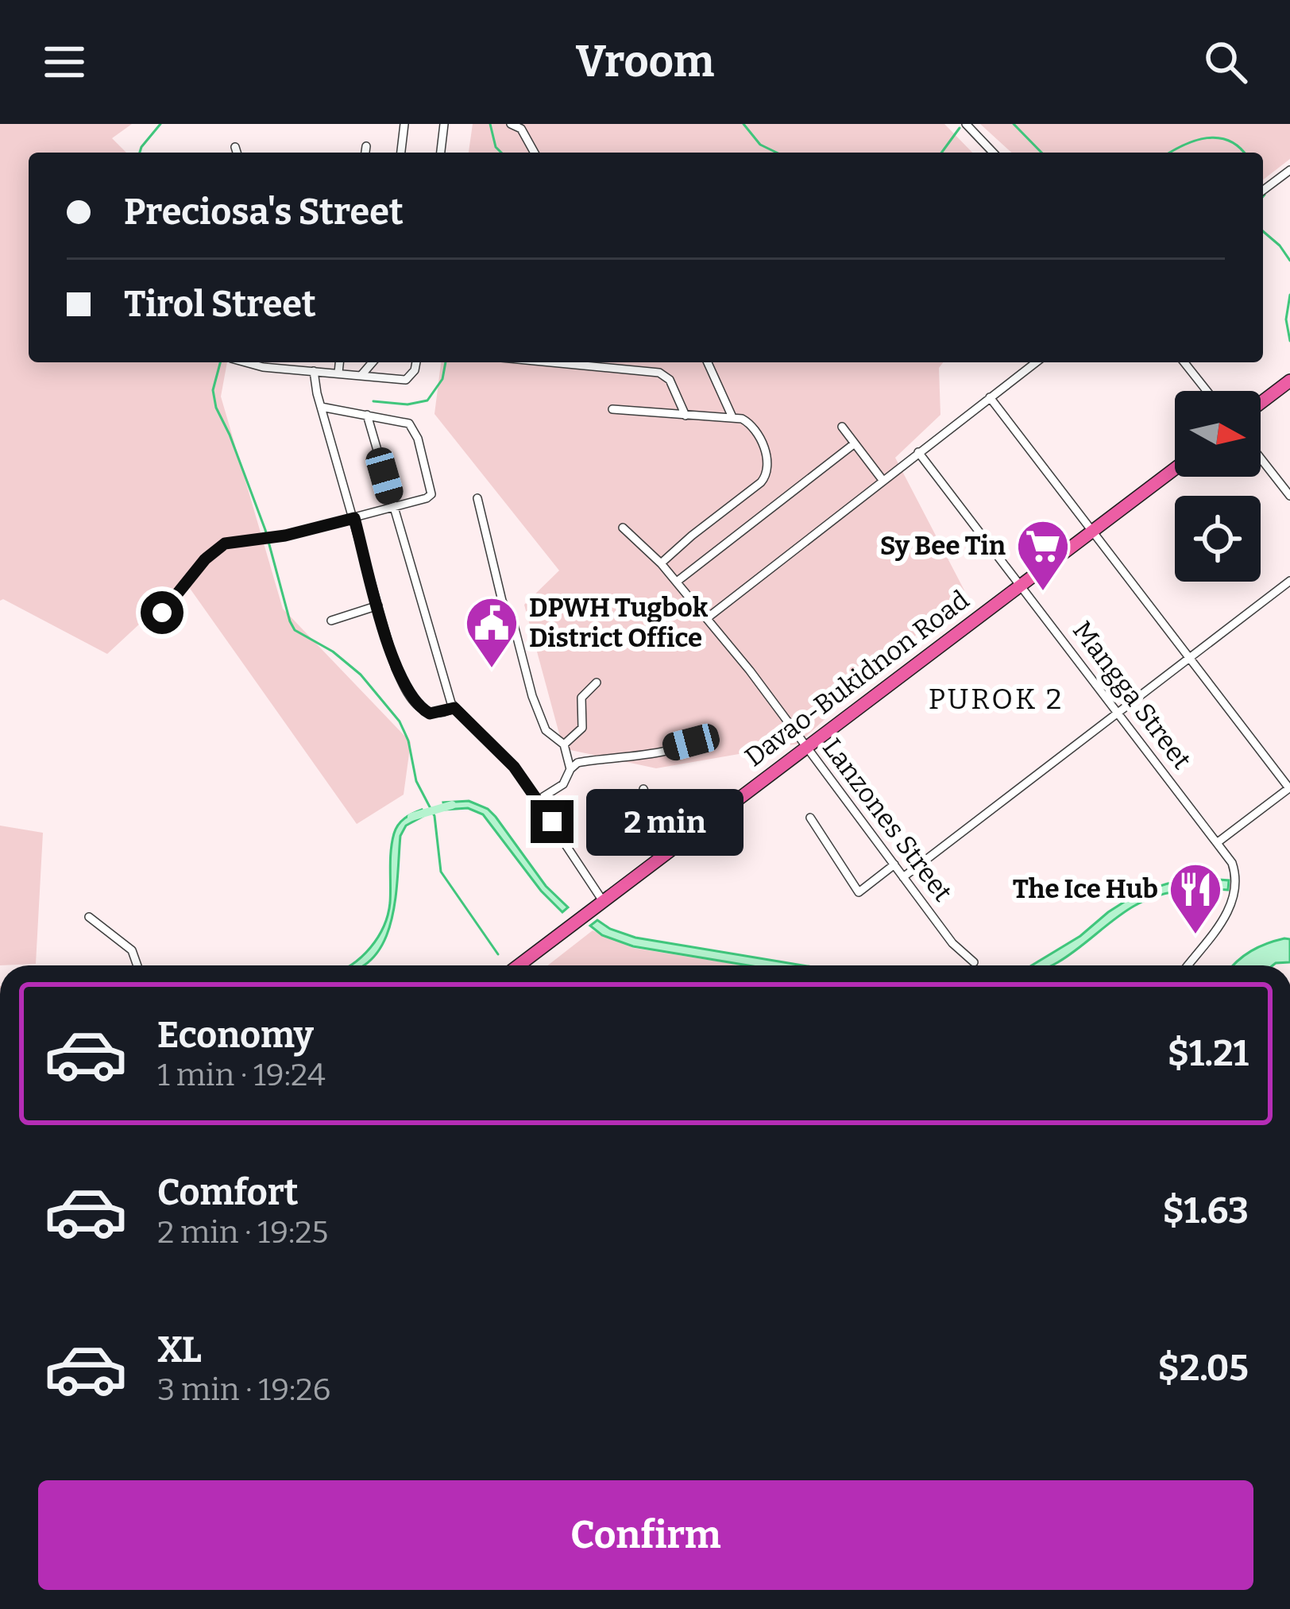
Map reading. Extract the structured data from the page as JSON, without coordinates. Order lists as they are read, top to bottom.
{
  "streets": {
    "highway": ["Davao-Bukidnon Road"],
    "street": ["Mangga Street", "Lanzones Street"]
  },
  "crossings": [
    ["Davao-Bukidnon Road", "Mangga Street"],
    ["Davao-Bukidnon Road", "Lanzones Street"]
  ],
  "districts": ["PUROK 2"],
  "places": {
    "supermarket": ["Sy Bee Tin"],
    "public building": ["DPWH Tugbok District Office"],
    "restaurant": ["The Ice Hub"]
  },
  "north": "right",
  "page": {
    "header": "Vroom",
    "banner": ["Preciosa's Street", "Tirol Street"],
    "bubble": "2 min",
    "list": [
      {
        "name": "Economy",
        "note": "1 min · 19:24",
        "value": "$1.21"
      },
      {
        "name": "Comfort",
        "note": "2 min · 19:25",
        "value": "$1.63"
      },
      {
        "name": "XL",
        "note": "3 min · 19:26",
        "value": "$2.05"
      }
    ],
    "buttons": "Confirm"
  }
}
